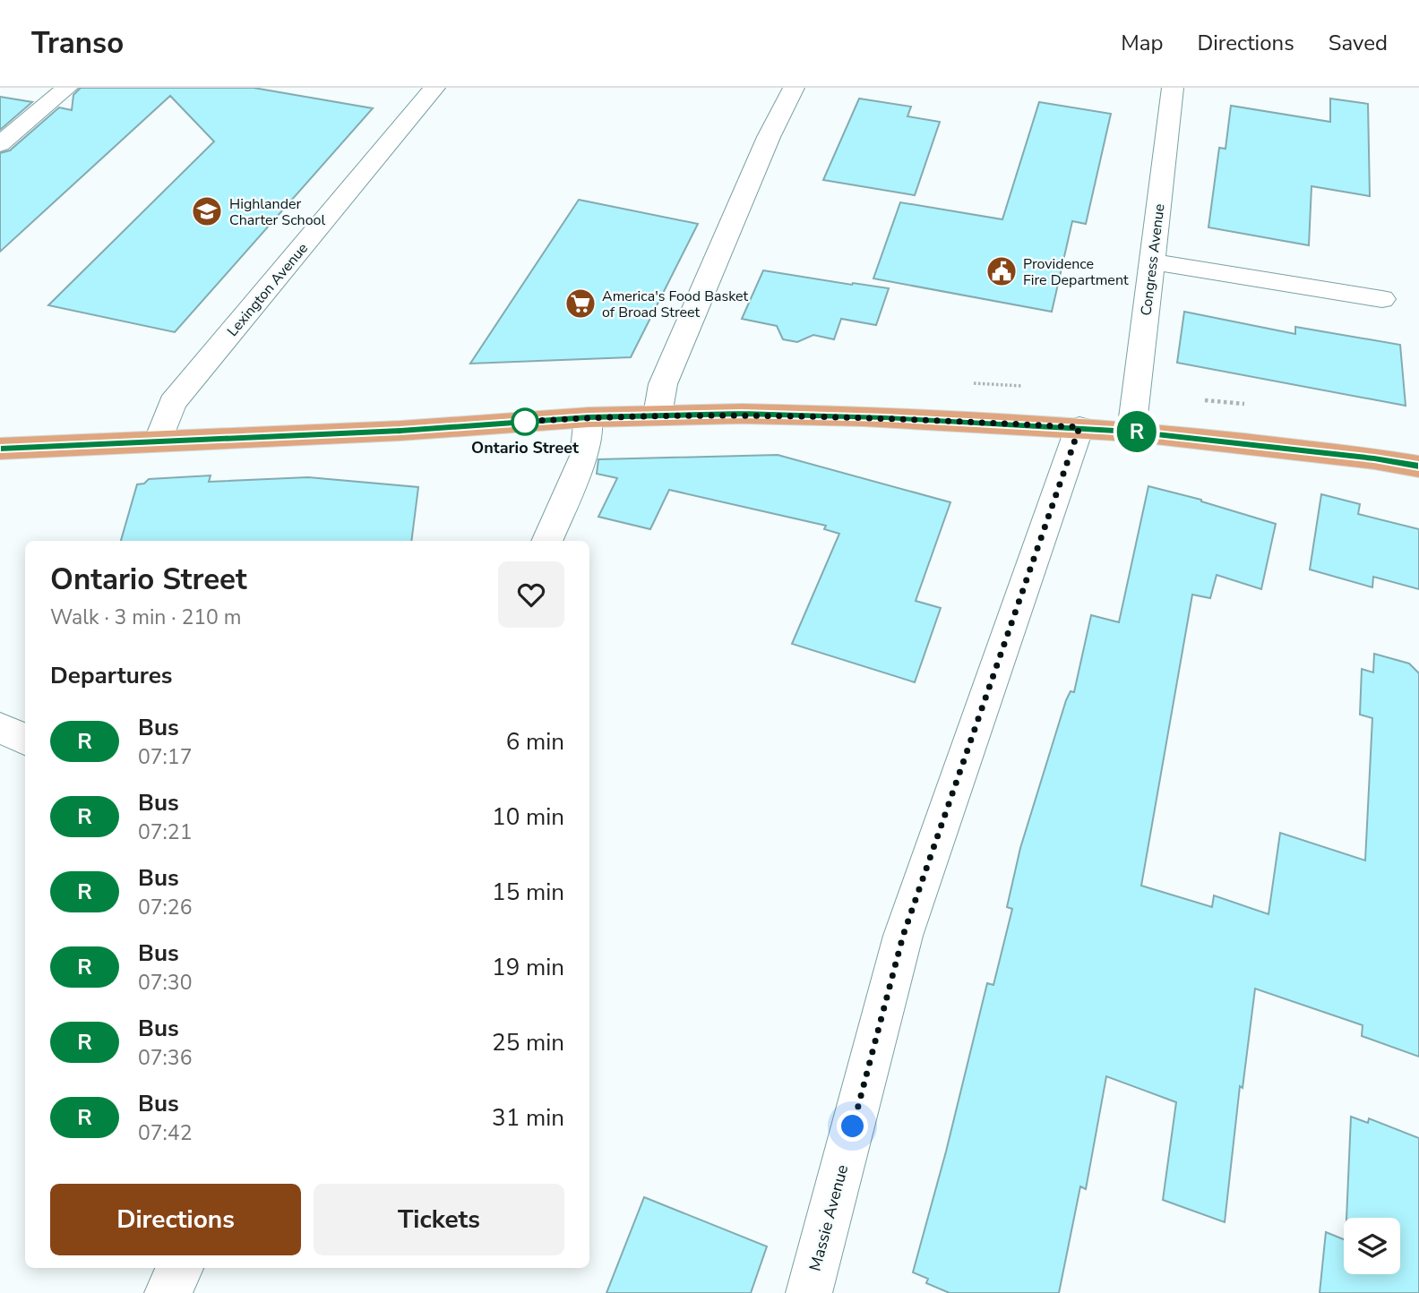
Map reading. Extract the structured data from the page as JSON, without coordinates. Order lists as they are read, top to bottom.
{
  "streets": {
    "street": ["Congress Avenue", "Lexington Avenue", "Massie Avenue"]
  },
  "places": {
    "school or university": ["Highlander Charter School"],
    "public building": ["Providence Fire Department"],
    "supermarket": ["America's Food Basket of Broad Street"],
    "other": ["Ontario Street"]
  },
  "lines": ["bus line R"],
  "page": {
    "header": "Transo",
    "nav": ["Map", "Directions", "Saved"],
    "on_map": "R",
    "heading": [
      ["Ontario Street", "Walk · 3 min · 210 m"],
      "Departures"
    ],
    "list": [
      {
        "mark": "R",
        "name": "Bus",
        "note": "07:17",
        "value": "6 min"
      },
      {
        "mark": "R",
        "name": "Bus",
        "note": "07:21",
        "value": "10 min"
      },
      {
        "mark": "R",
        "name": "Bus",
        "note": "07:26",
        "value": "15 min"
      },
      {
        "mark": "R",
        "name": "Bus",
        "note": "07:30",
        "value": "19 min"
      },
      {
        "mark": "R",
        "name": "Bus",
        "note": "07:36",
        "value": "25 min"
      },
      {
        "mark": "R",
        "name": "Bus",
        "note": "07:42",
        "value": "31 min"
      }
    ],
    "buttons": ["Directions", "Tickets"]
  }
}
